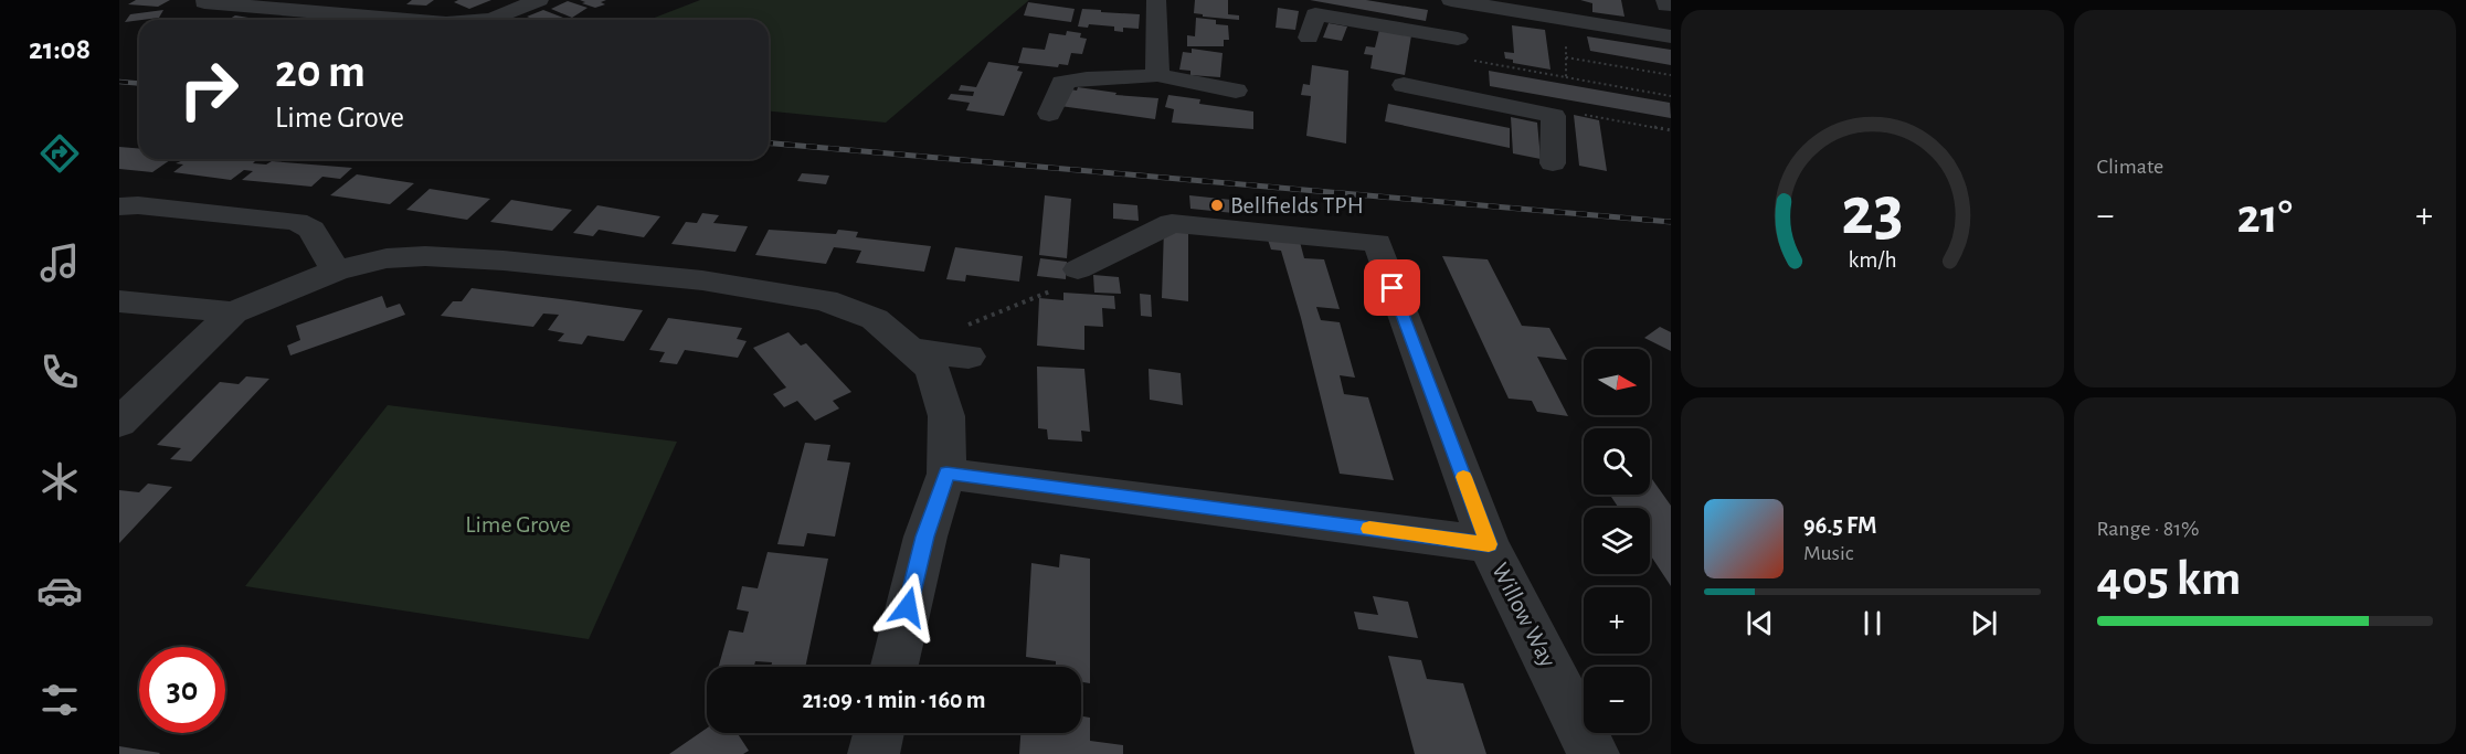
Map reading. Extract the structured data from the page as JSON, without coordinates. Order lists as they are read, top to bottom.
{
  "streets": {
    "street": ["Willow Way"]
  },
  "parks": ["Lime Grove"],
  "places": ["Bellfields TPH"],
  "north": "right",
  "page": {
    "tabs": "21:08",
    "tile": [
      "Climate",
      ["Range · 81%", "405 km"]
    ],
    "turn": ["20 m", "Lime Grove"],
    "heat": ["−", "21°", "+"],
    "map_buttons": ["+", "−"],
    "song": ["96.5 FM", "Music"],
    "limit": "30",
    "trip": "21:09 · 1 min · 160 m",
    "gauge": ["23", "km/h"]
  }
}
